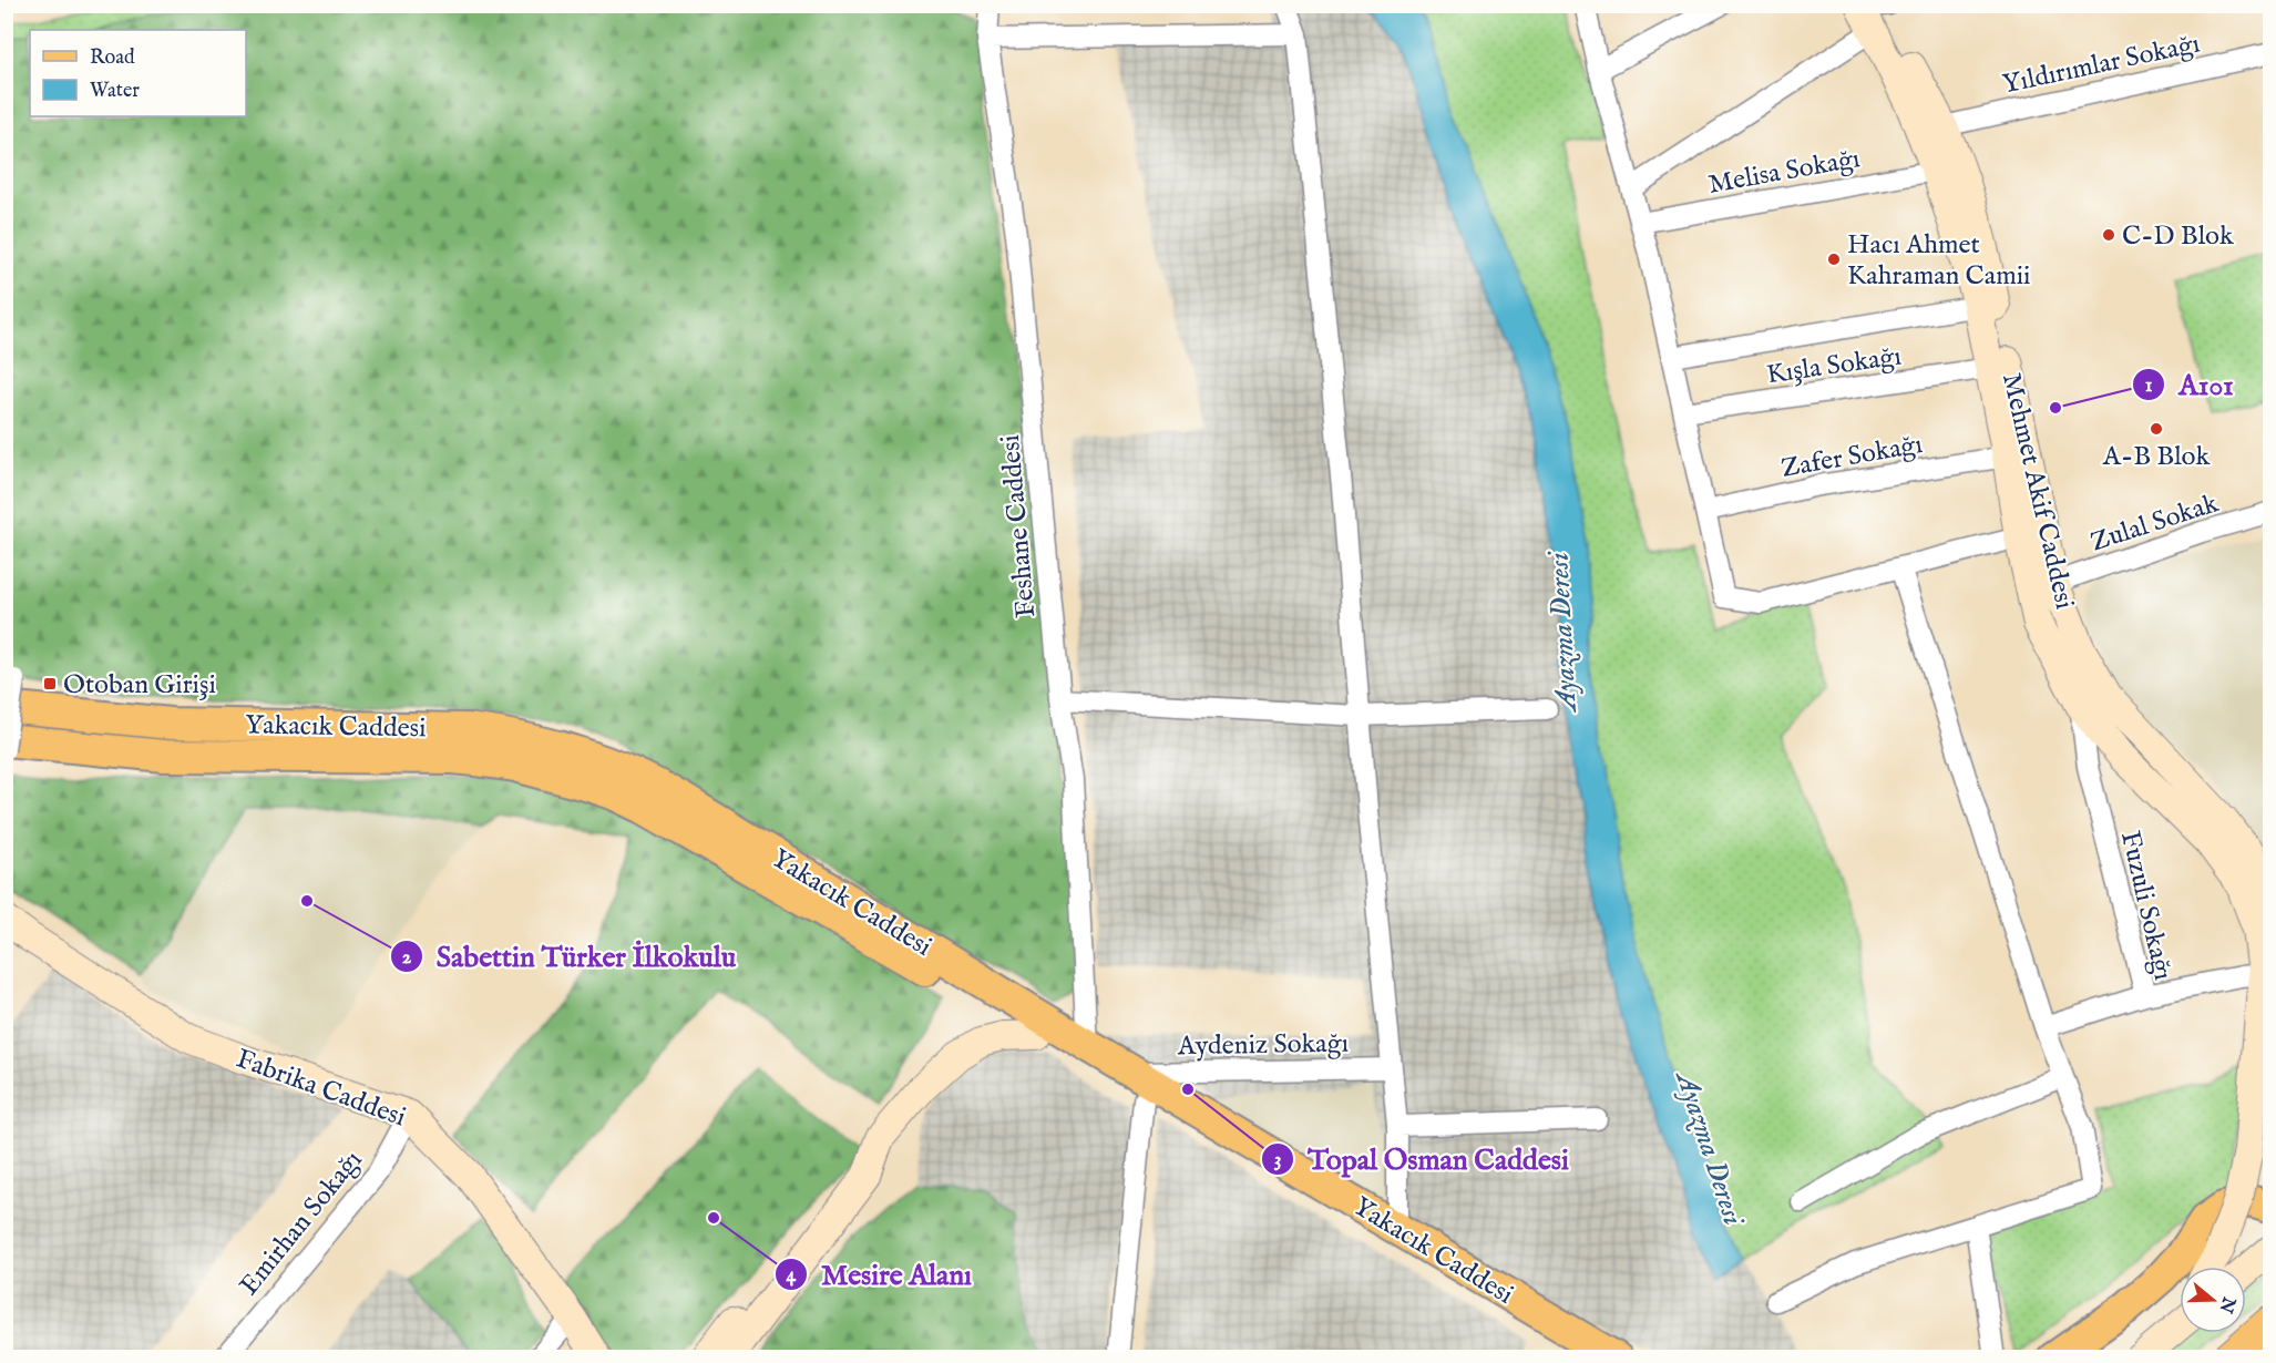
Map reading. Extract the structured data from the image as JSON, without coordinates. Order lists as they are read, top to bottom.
{
  "streets": {
    "main road": ["Mehmet Akif Caddesi", "Yakacık Caddesi", "Fabrika Caddesi"],
    "street": [
      "Yıldırımlar Sokağı",
      "Melisa Sokağı",
      "Kışla Sokağı",
      "Zafer Sokağı",
      "Zulal Sokak",
      "Feshane Caddesi",
      "Fuzuli Sokağı",
      "Aydeniz Sokağı",
      "Emirhan Sokağı"
    ]
  },
  "crossings": [
    ["Yıldırımlar Sokağı", "Mehmet Akif Caddesi"],
    ["Melisa Sokağı", "Mehmet Akif Caddesi"],
    ["Kışla Sokağı", "Mehmet Akif Caddesi"],
    ["Zafer Sokağı", "Mehmet Akif Caddesi"],
    ["Mehmet Akif Caddesi", "Zulal Sokak"],
    ["Mehmet Akif Caddesi", "Fuzuli Sokağı"],
    ["Feshane Caddesi", "Yakacık Caddesi"],
    ["Yakacık Caddesi", "Aydeniz Sokağı"],
    ["Fabrika Caddesi", "Emirhan Sokağı"]
  ],
  "water": ["Ayazma Deresi"],
  "places": {
    "other": [
      "C-D Blok",
      "Hacı Ahmet Kahraman Camii",
      "A101",
      "A-B Blok",
      "Sabettin Türker İlkokulu",
      "Topal Osman Caddesi",
      "Mesire Alanı"
    ],
    "transit": ["Otoban Girişi"]
  },
  "legend": ["Road", "Water"],
  "north": "right"
}
